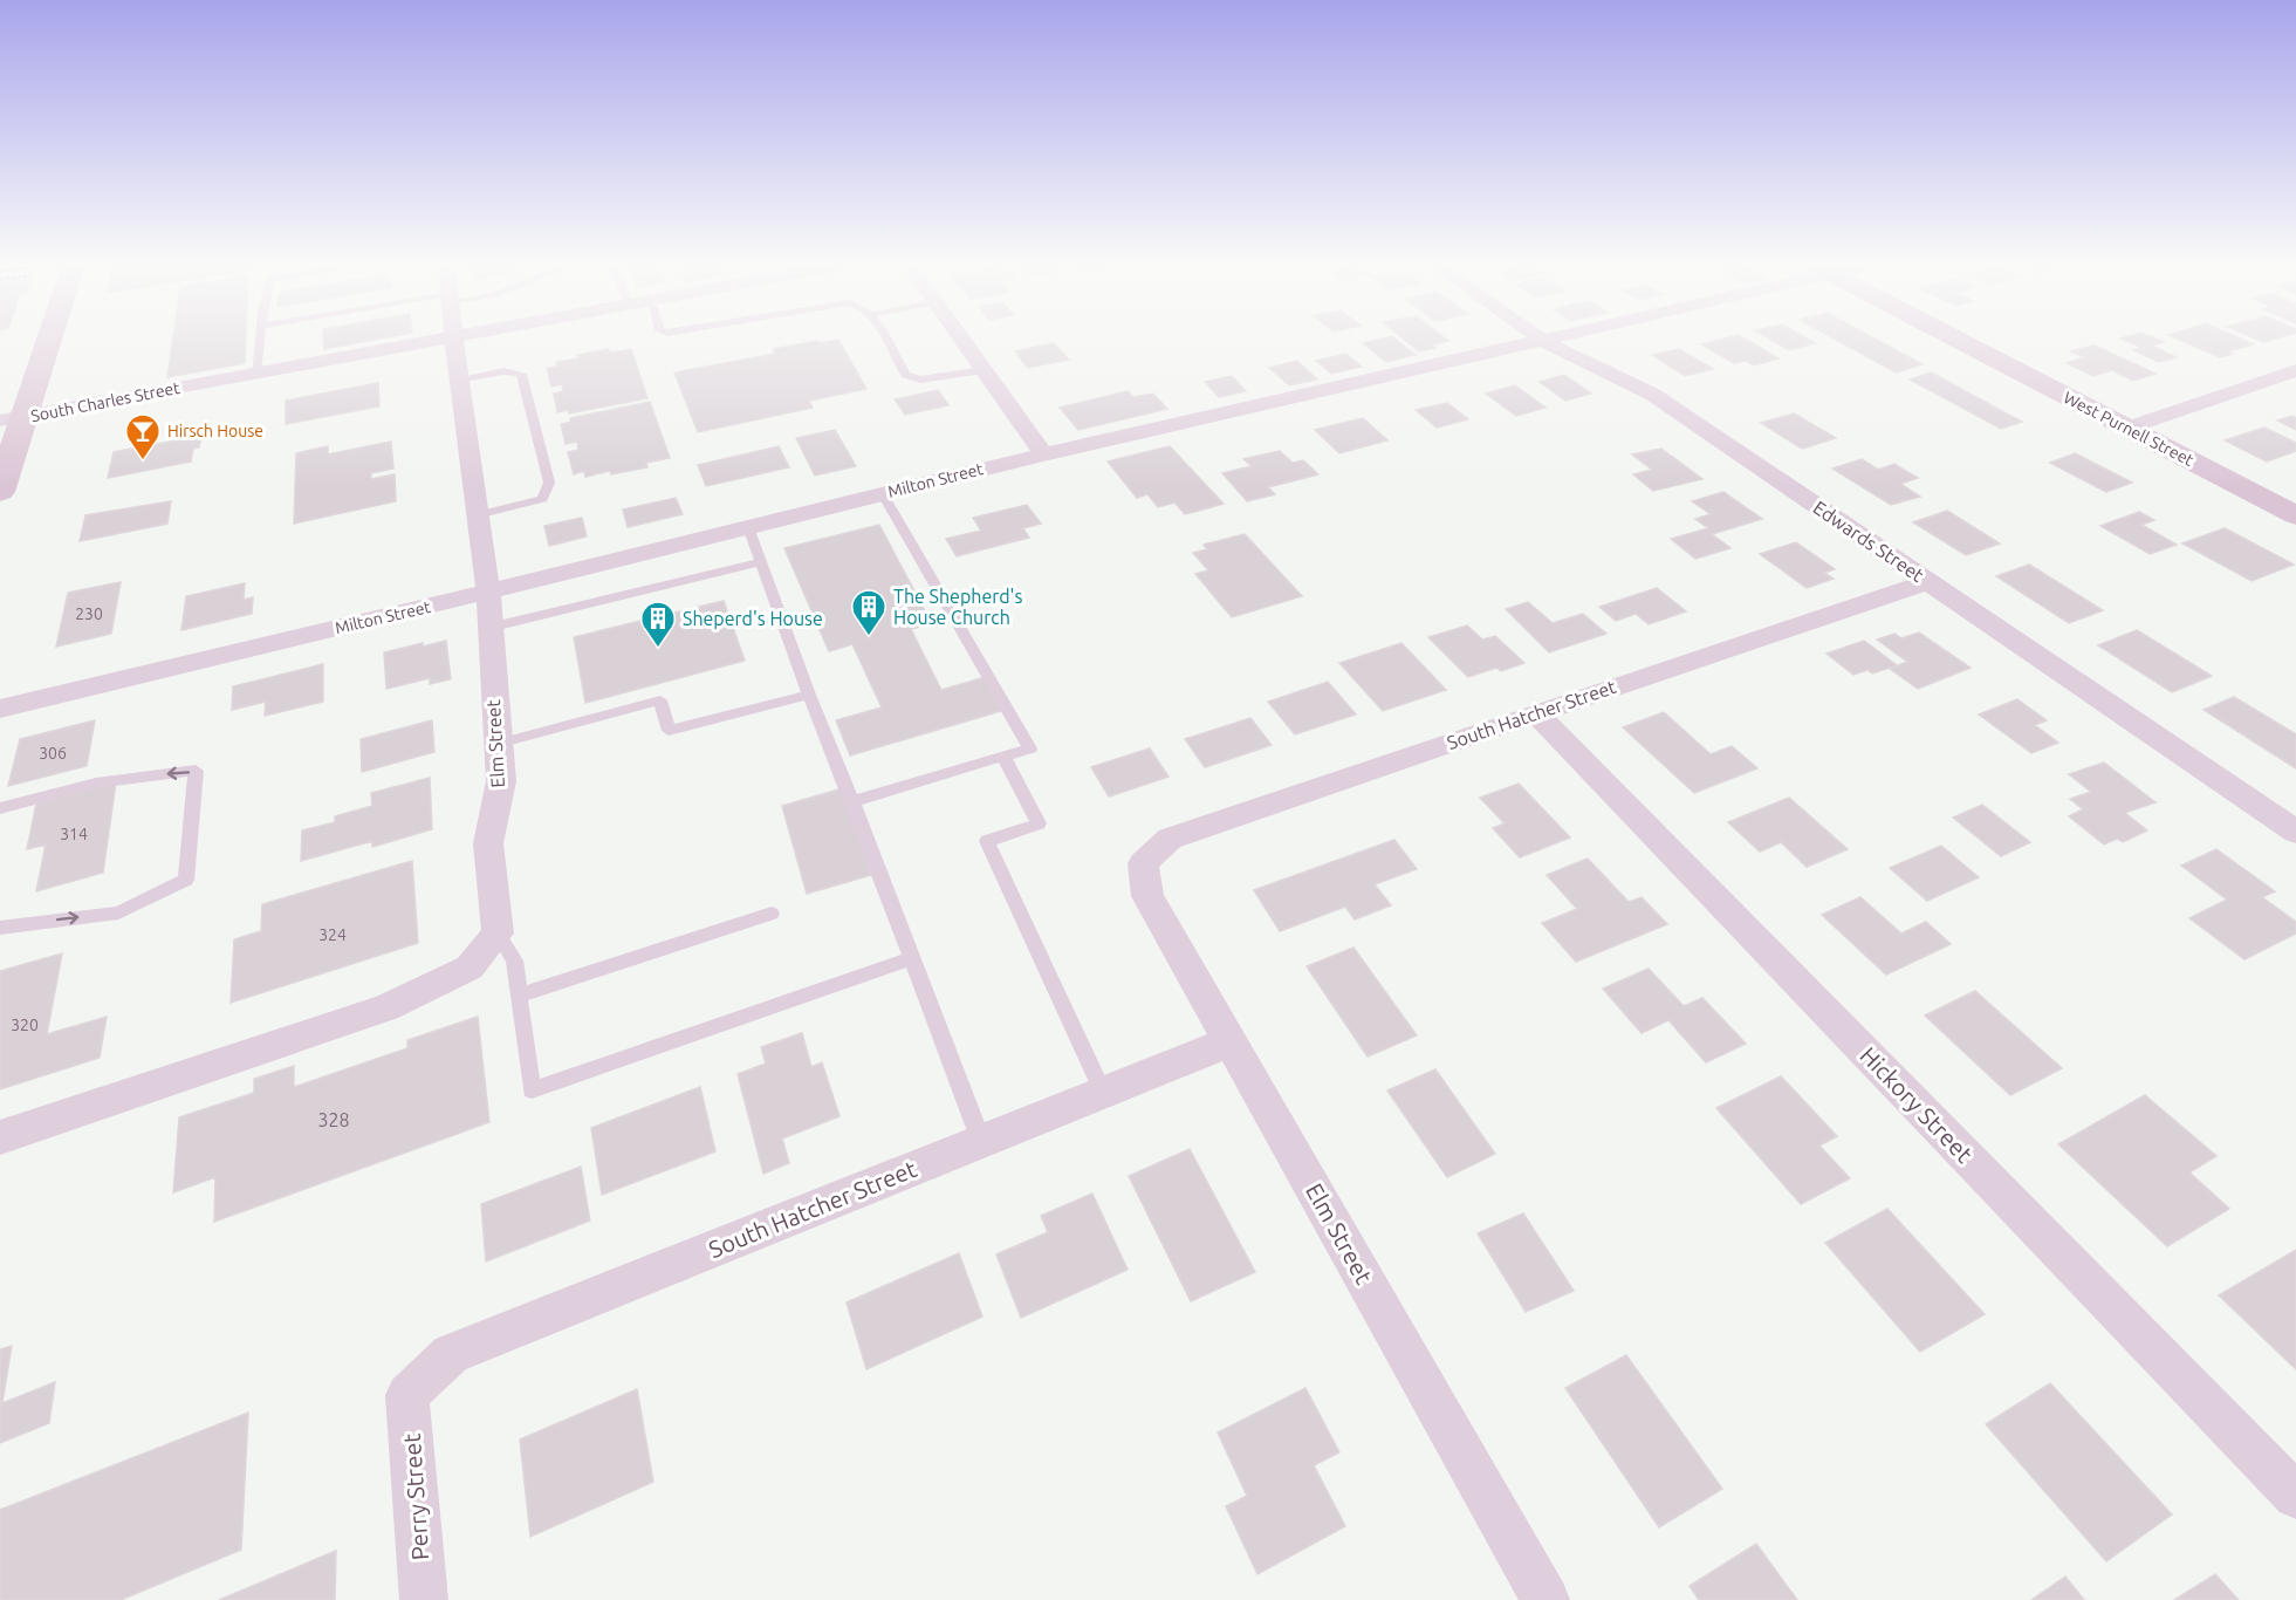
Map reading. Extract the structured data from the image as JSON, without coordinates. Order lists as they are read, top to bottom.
{
  "streets": {
    "street": [
      "South Charles Street",
      "West Purnell Street",
      "Milton Street",
      "Edwards Street",
      "South Hatcher Street",
      "Elm Street",
      "Hickory Street",
      "Perry Street"
    ]
  },
  "crossings": [
    ["Milton Street", "Edwards Street"],
    ["Milton Street", "Elm Street"],
    ["Edwards Street", "South Hatcher Street"],
    ["South Hatcher Street", "Elm Street"],
    ["South Hatcher Street", "Hickory Street"],
    ["South Hatcher Street", "Perry Street"]
  ],
  "places": {
    "bar": ["Hirsch House"],
    "building": ["The Shepherd's House Church", "Sheperd's House"]
  },
  "house_numbers": [
    "230",
    "306",
    "314",
    "324",
    "320",
    "328"
  ]
}
